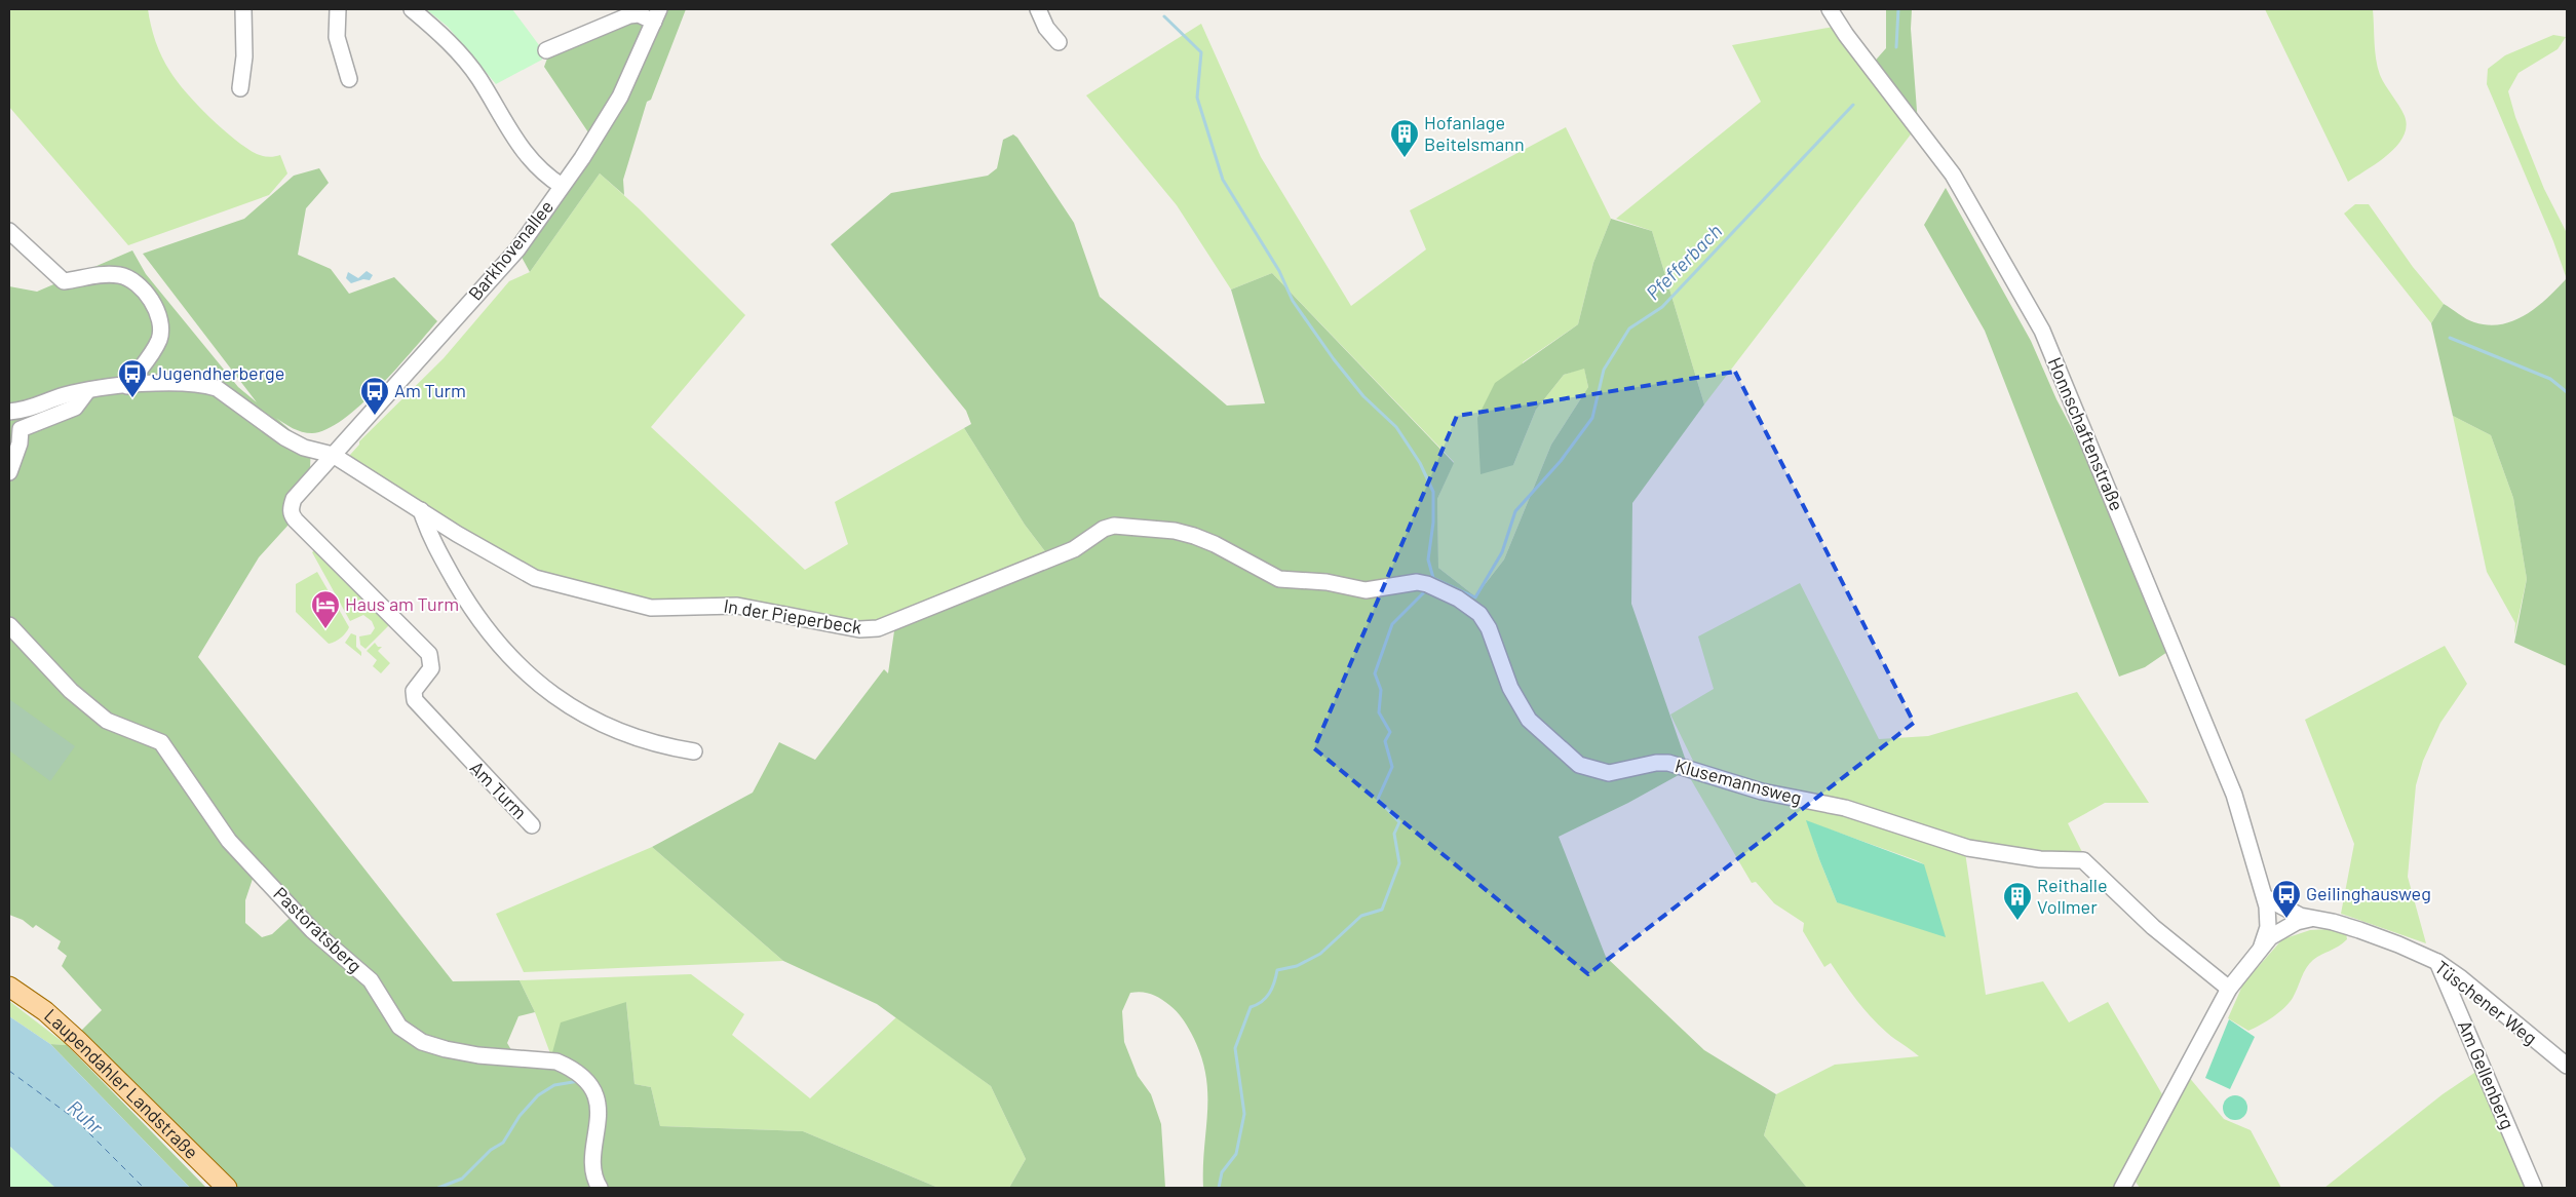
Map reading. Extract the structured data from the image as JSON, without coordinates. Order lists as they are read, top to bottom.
{
  "streets": {
    "main road": ["Laupendahler Landstraße"],
    "street": [
      "Barkhovenallee",
      "Honnschaftenstraße",
      "In der Pieperbeck",
      "Klusemannsweg",
      "Am Turm",
      "Pastoratsberg",
      "Tüschener Weg",
      "Am Gellenberg"
    ]
  },
  "crossings": [
    ["Barkhovenallee", "In der Pieperbeck"],
    ["Barkhovenallee", "Am Turm"],
    ["Honnschaftenstraße", "Tüschener Weg"],
    ["In der Pieperbeck", "Klusemannsweg"],
    ["In der Pieperbeck", "Am Turm"],
    ["Tüschener Weg", "Am Gellenberg"]
  ],
  "water": ["Pfefferbach", "Ruhr"],
  "places": {
    "building": ["Hofanlage Beitelsmann", "Reithalle Vollmer"],
    "bus stop": ["Jugendherberge", "Am Turm", "Geilinghausweg"],
    "hotel": ["Haus am Turm"]
  }
}
